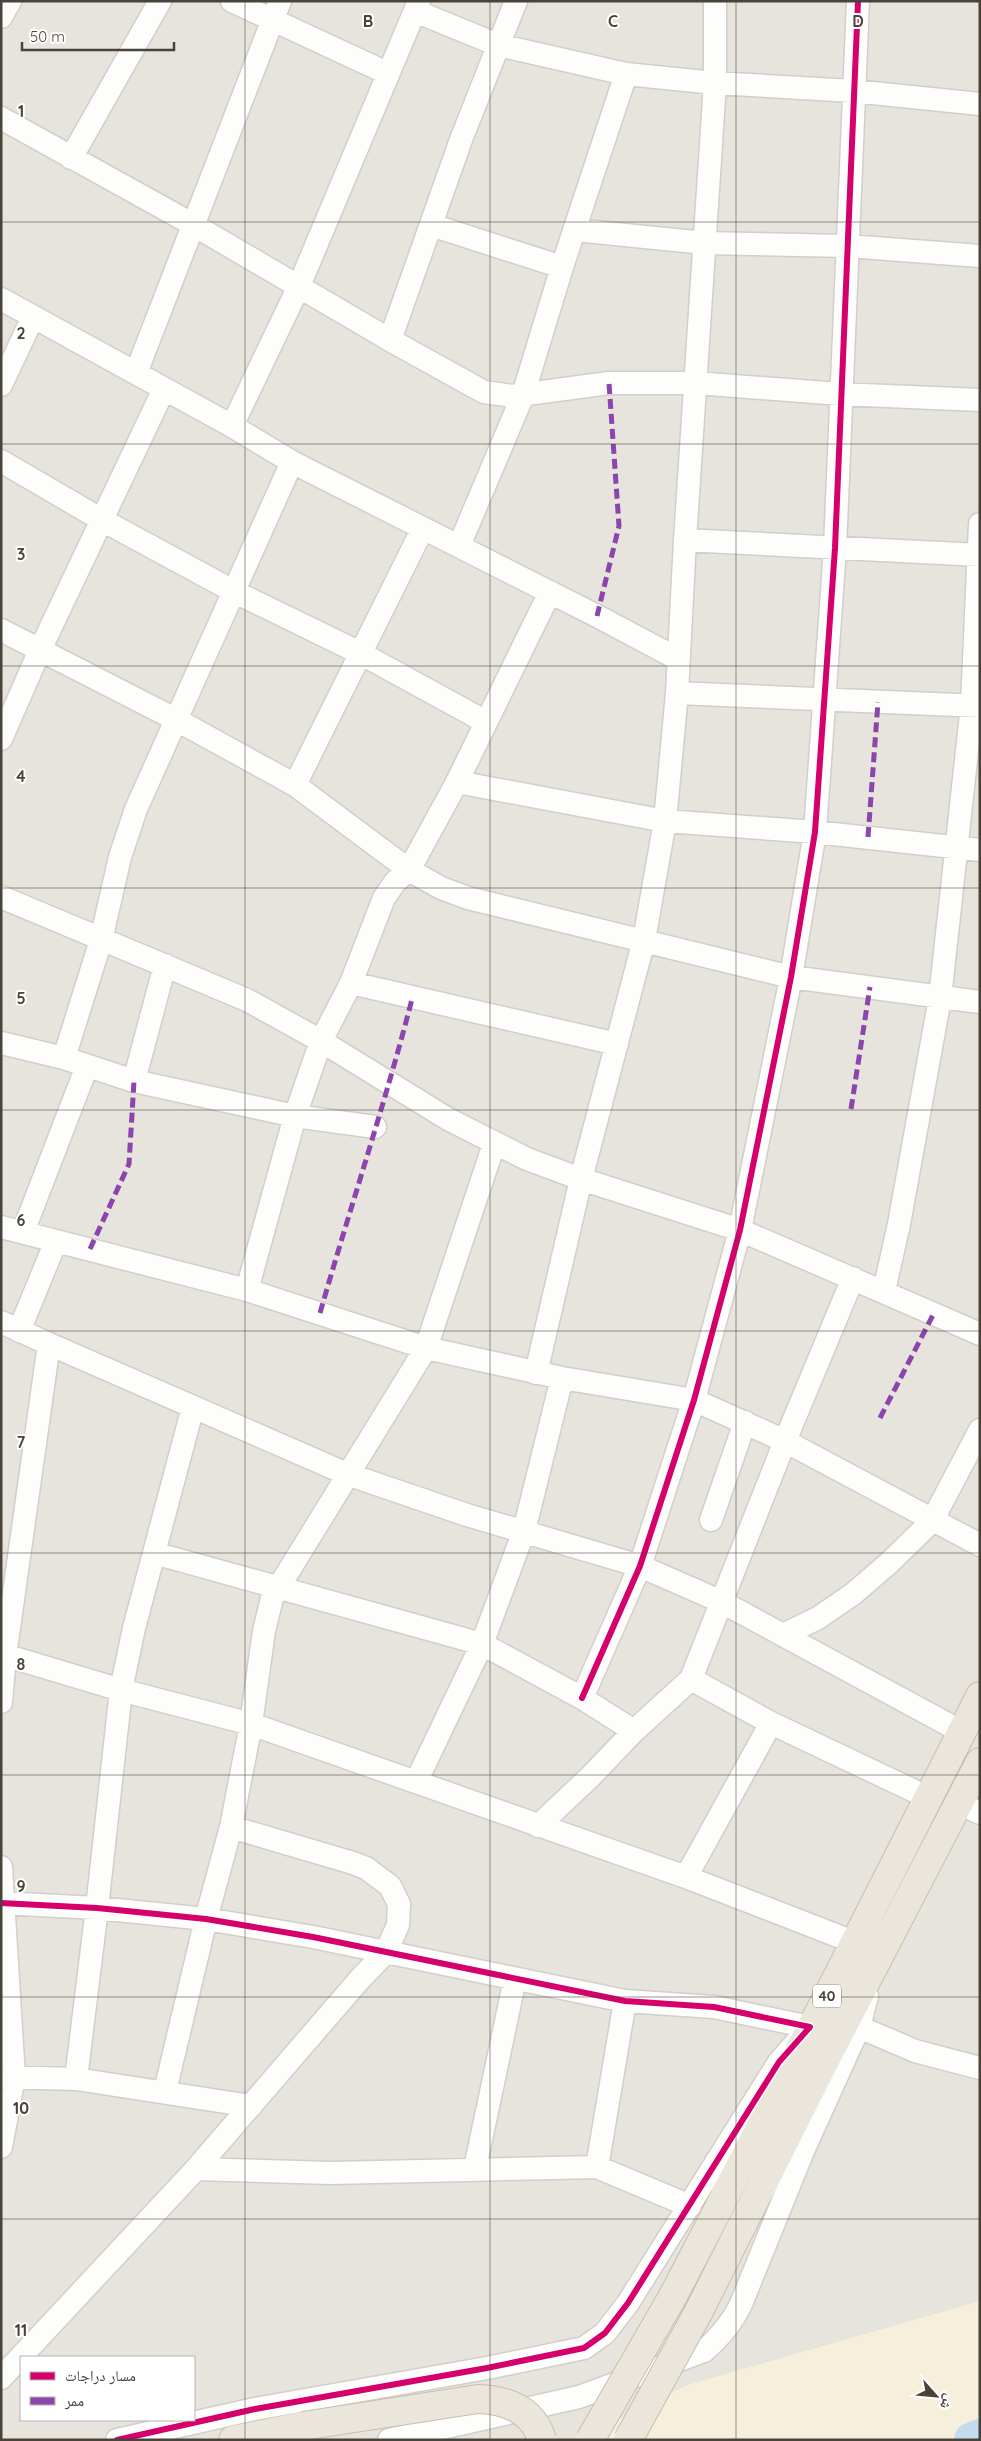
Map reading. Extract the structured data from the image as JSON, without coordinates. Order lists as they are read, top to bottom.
{
  "streets": {
    "highway": ["40"]
  },
  "legend": ["مسار دراجات", "ممر"],
  "scale_bar": "50 m",
  "north": "bottom right",
  "grid": {
    "columns": ["B", "C", "D"],
    "rows": [
      "1",
      "2",
      "3",
      "4",
      "5",
      "6",
      "7",
      "8",
      "9",
      "10",
      "11"
    ]
  }
}
